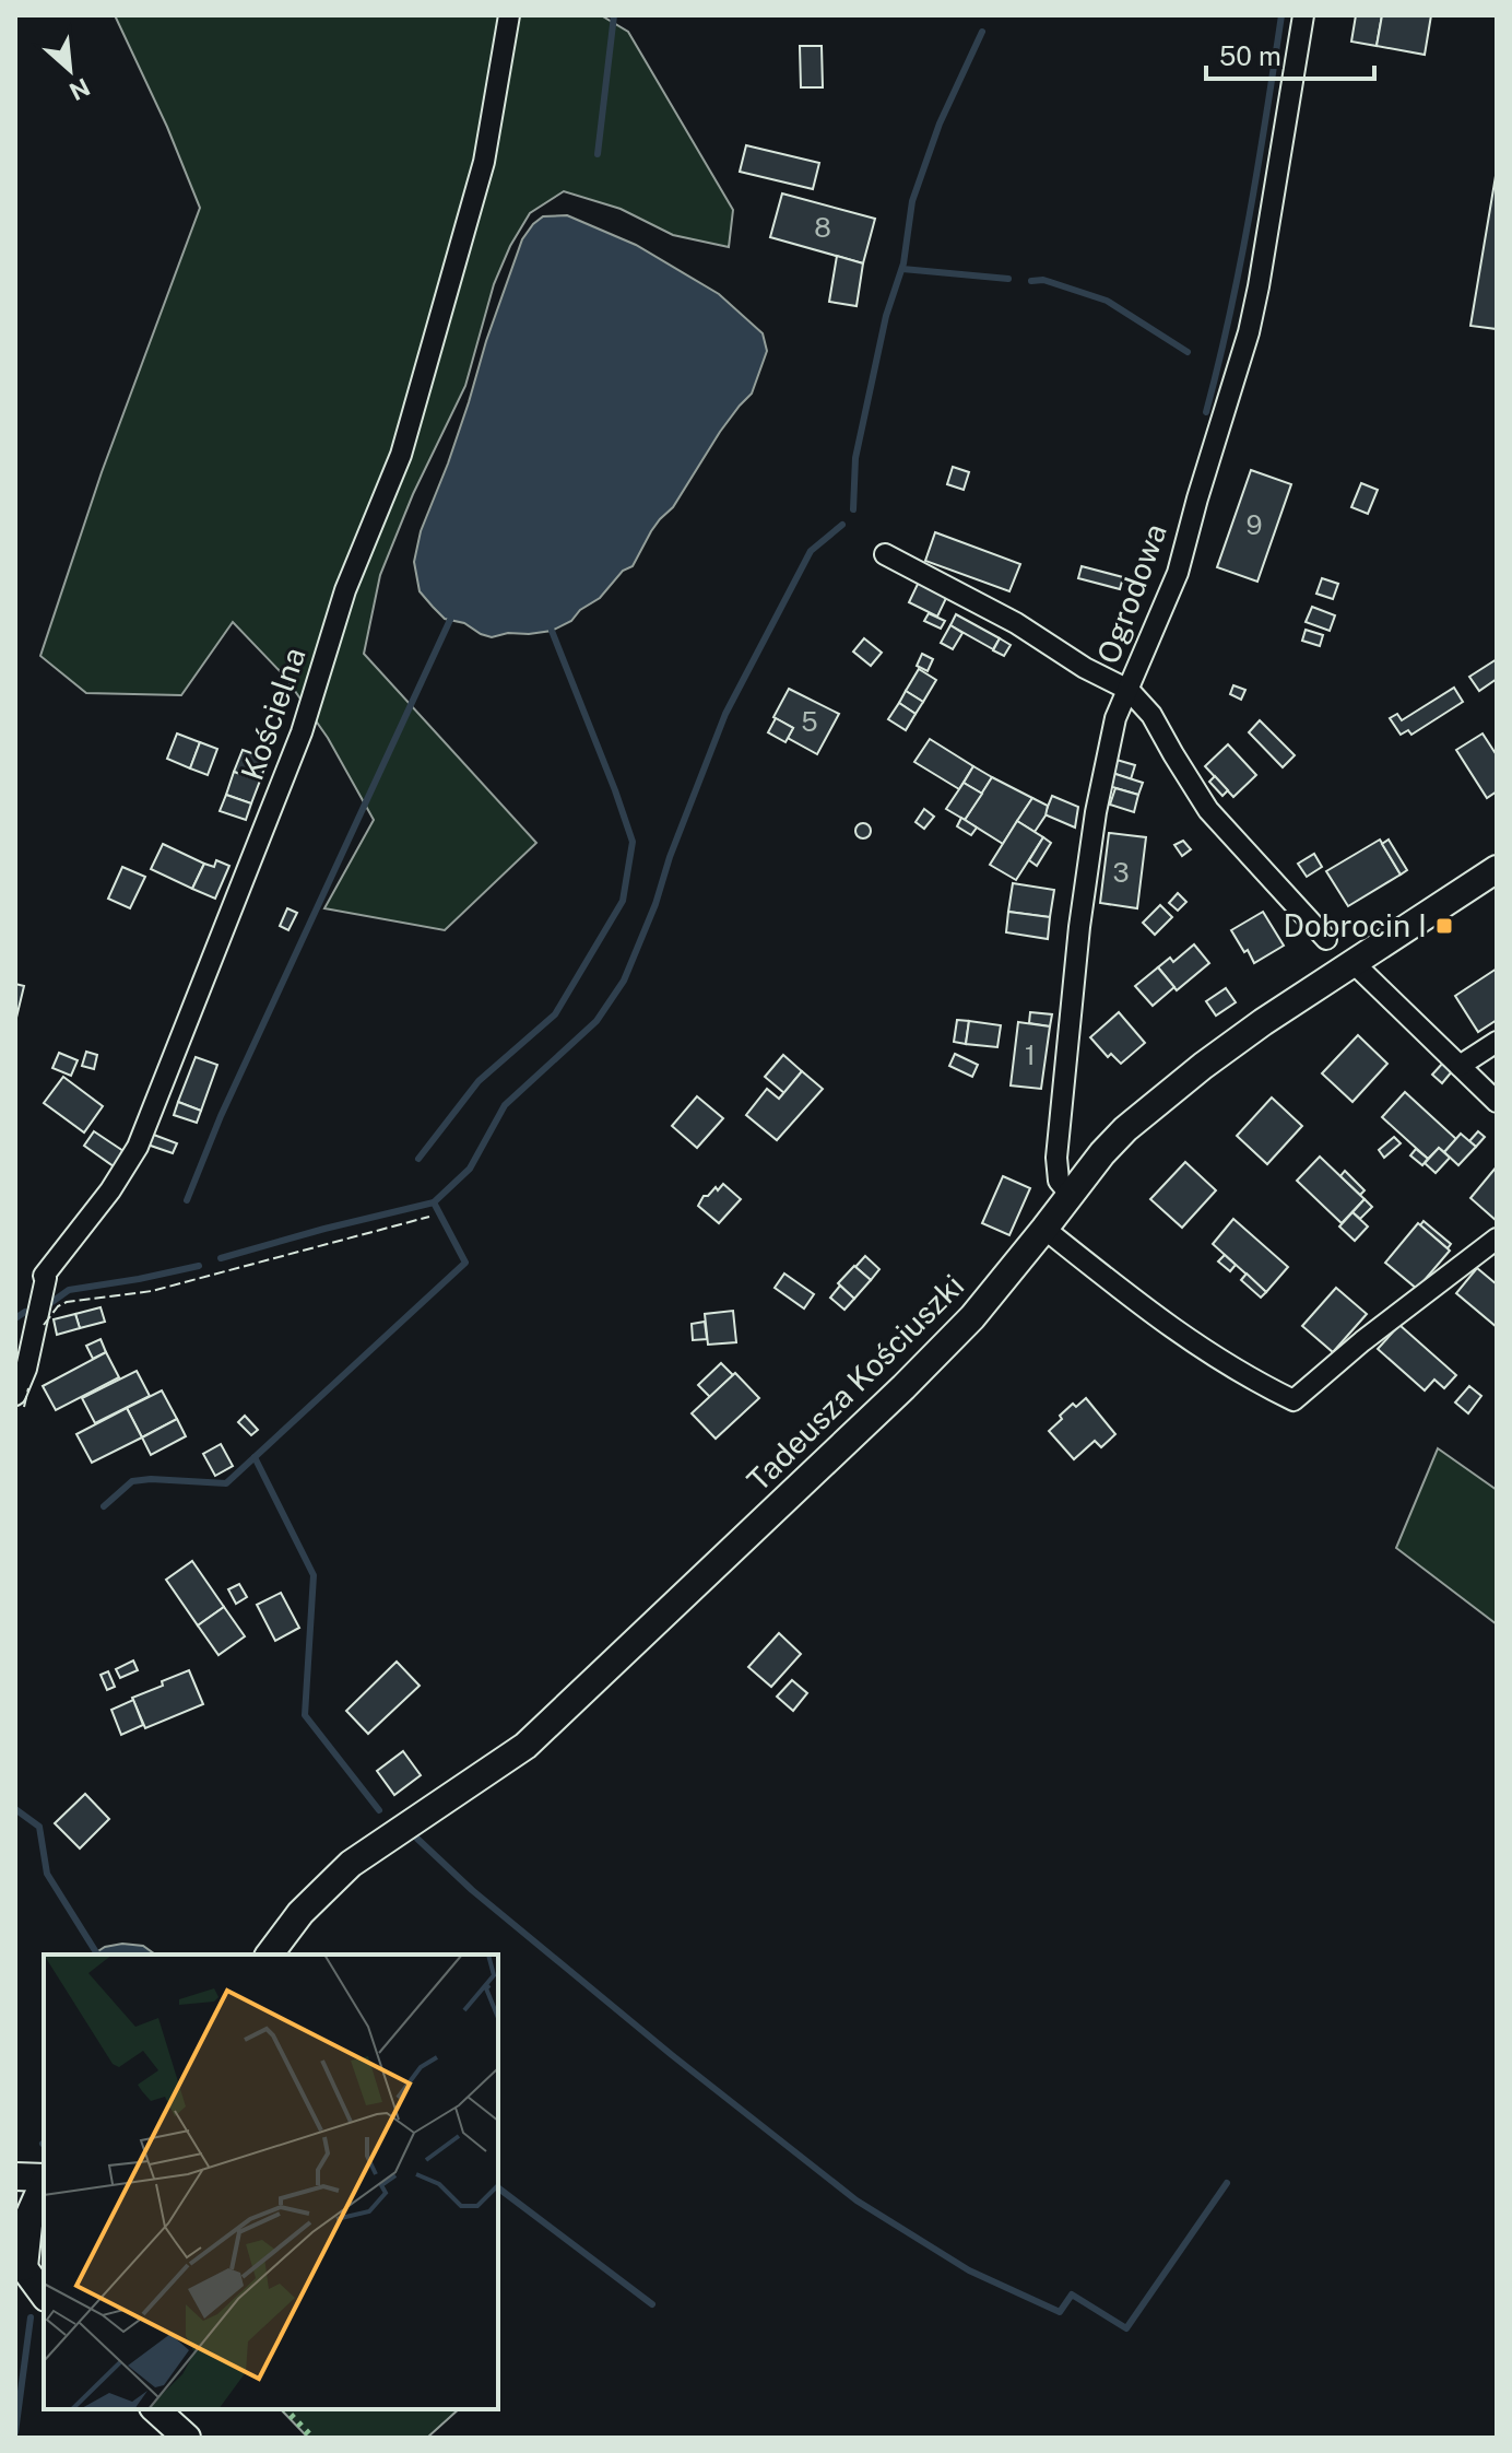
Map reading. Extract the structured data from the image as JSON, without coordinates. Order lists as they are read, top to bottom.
{
  "streets": {
    "street": ["Ogrodowa", "Kościelna", "Tadeusza Kościuszki"]
  },
  "crossings": [
    ["Ogrodowa", "Tadeusza Kościuszki"]
  ],
  "places": {
    "transit": ["Dobrocin I"]
  },
  "house_numbers": [
    "8",
    "9",
    "5",
    "3",
    "1"
  ],
  "scale_bar": "50 m",
  "north": "bottom right"
}
